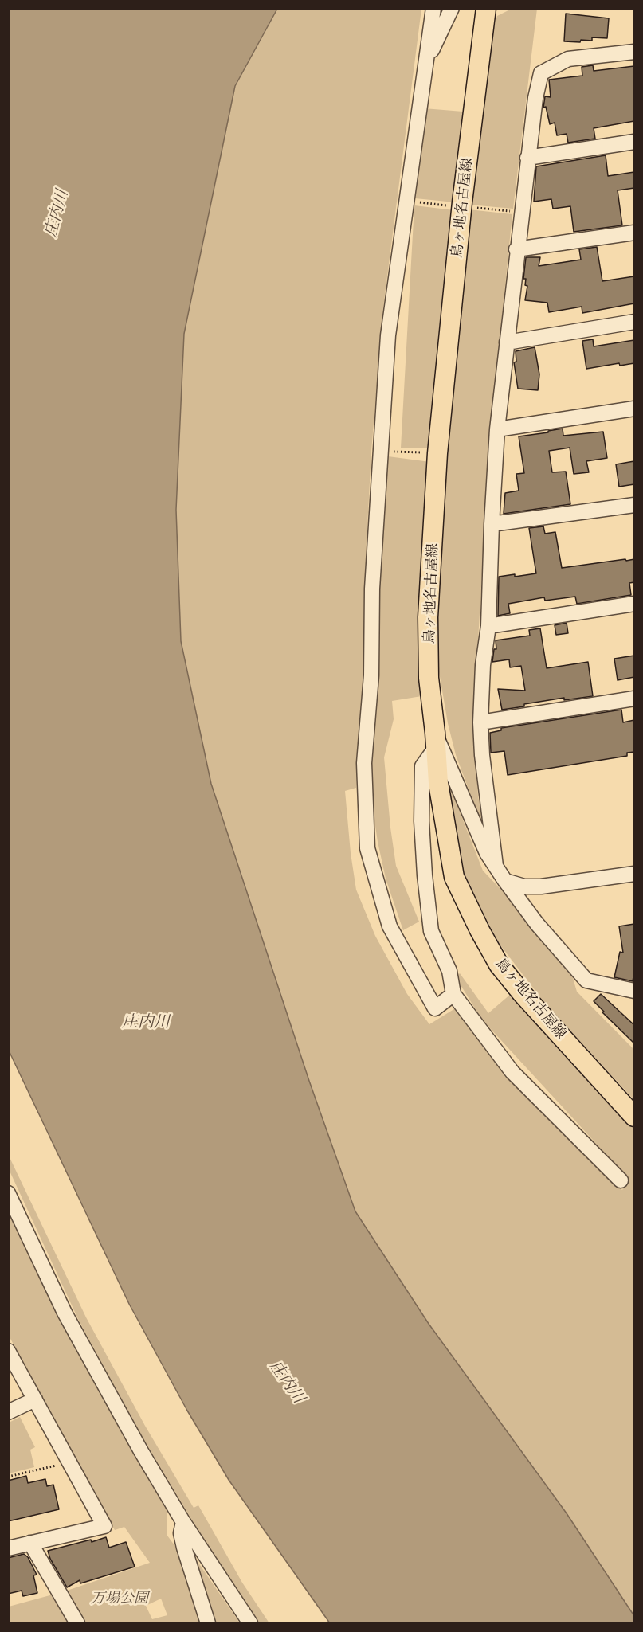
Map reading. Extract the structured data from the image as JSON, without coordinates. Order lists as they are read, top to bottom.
{
  "streets": {
    "main road": ["鳥ヶ地名古屋線"]
  },
  "water": ["庄内川"],
  "parks": ["万場公園"]
}
